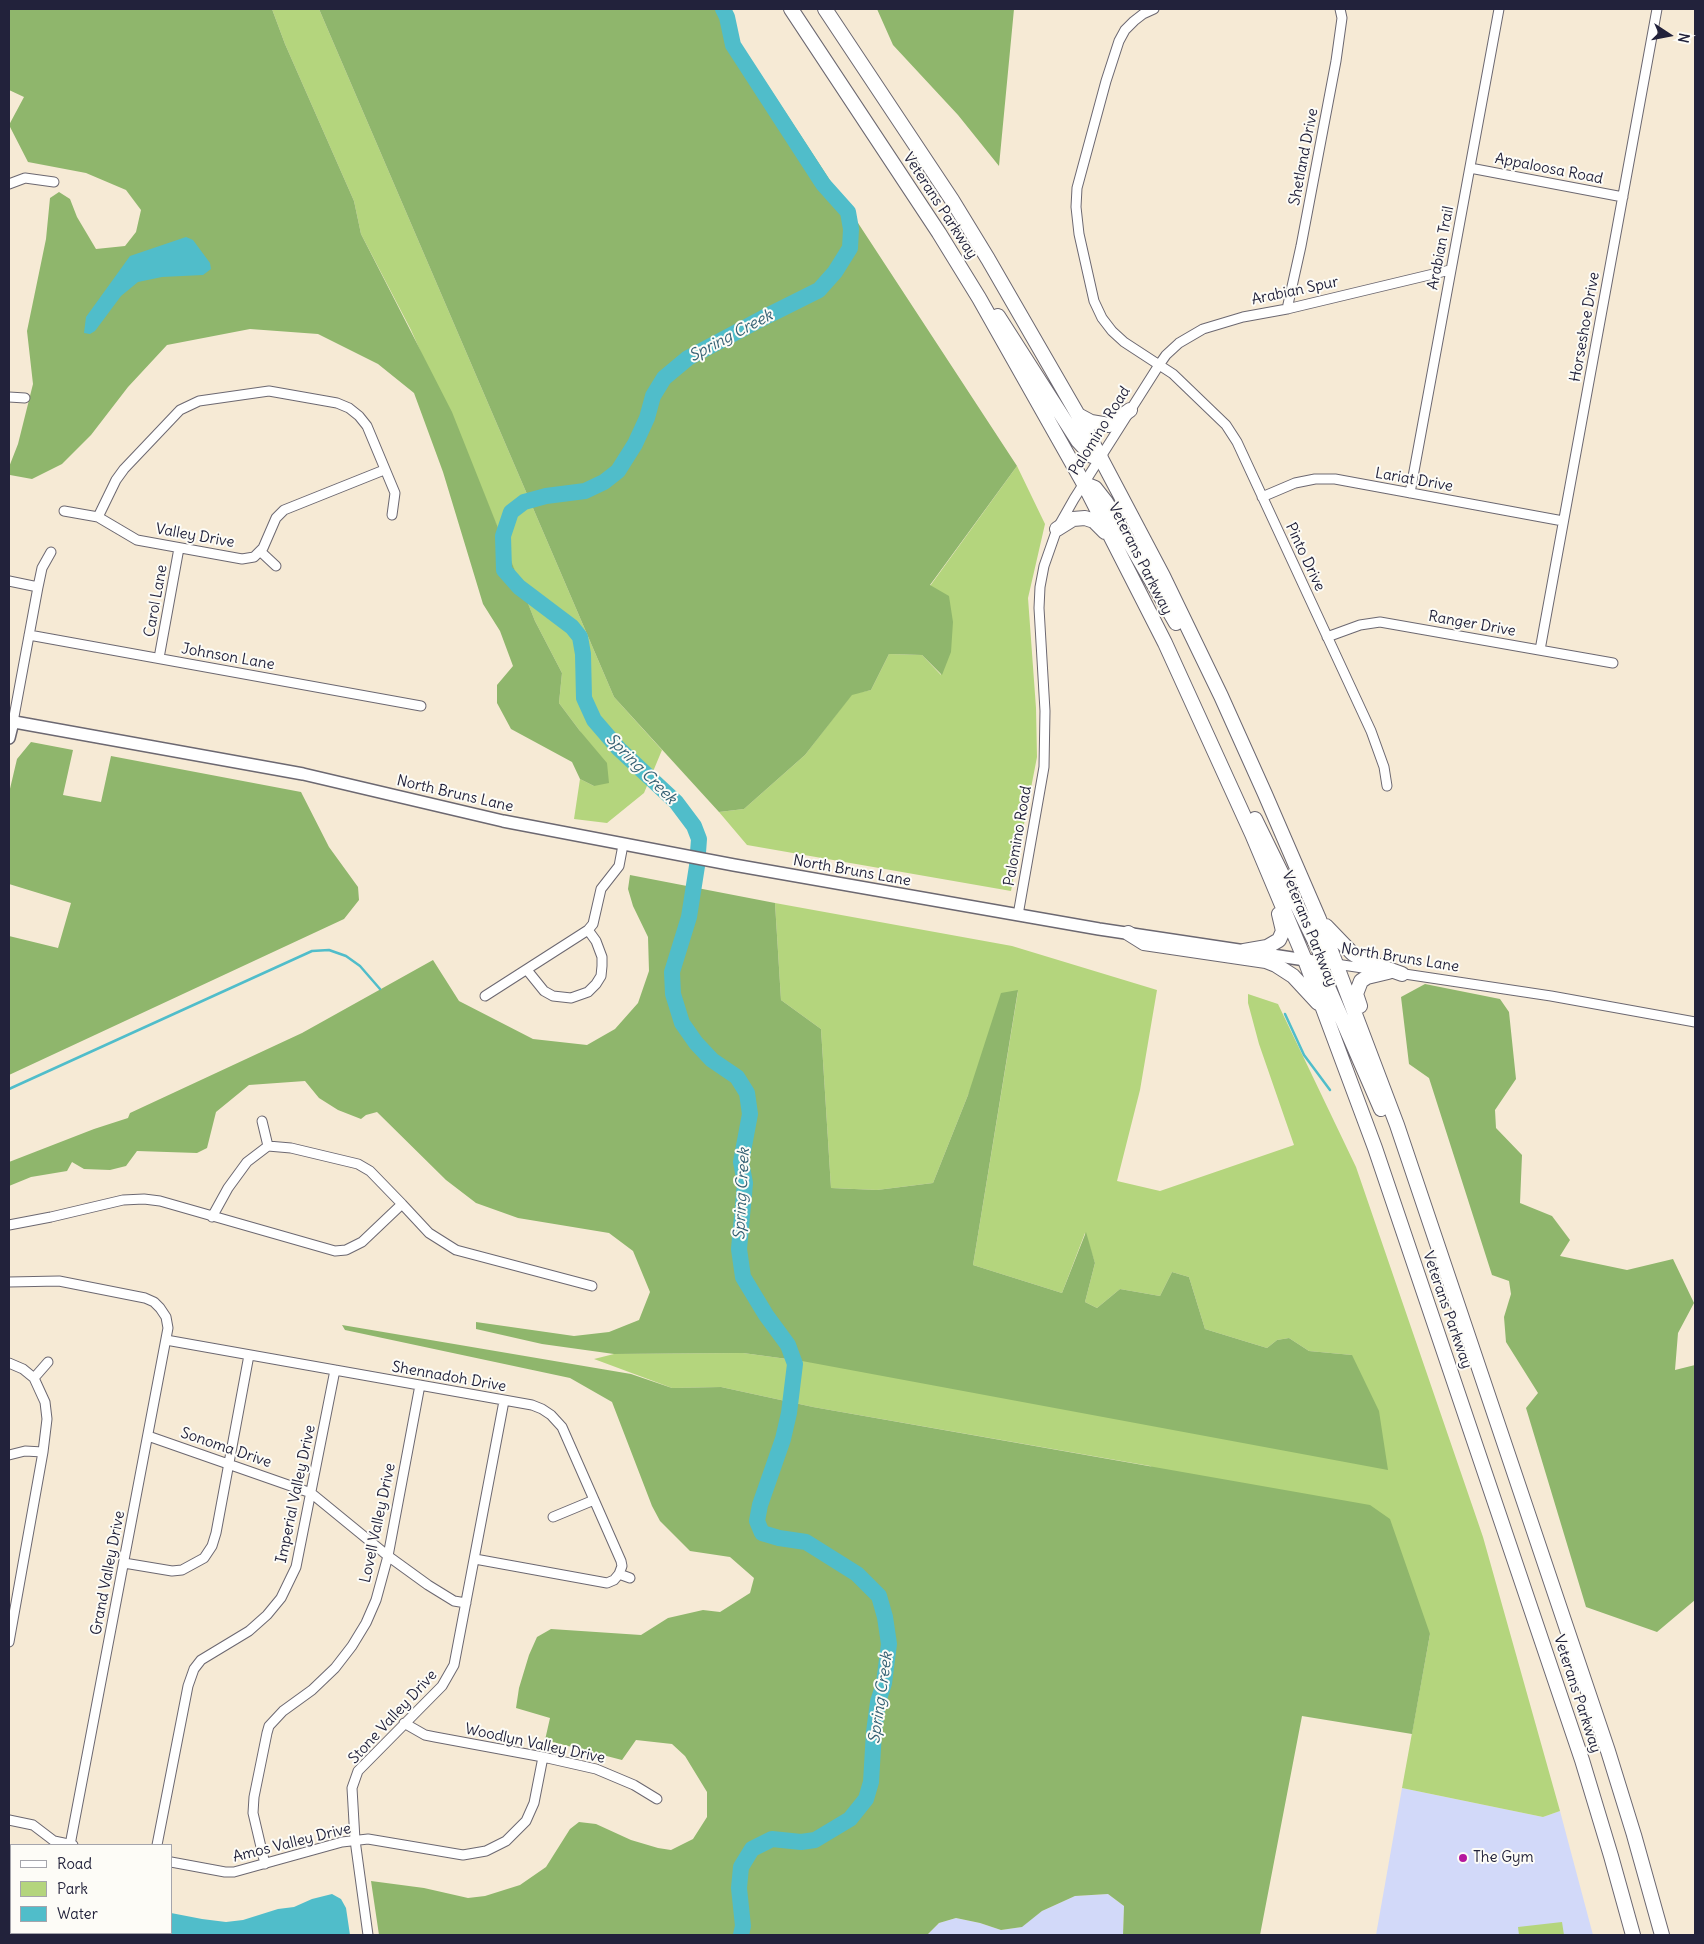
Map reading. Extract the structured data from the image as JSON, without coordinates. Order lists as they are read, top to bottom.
{
  "streets": {
    "highway": ["Veterans Parkway"],
    "main road": ["North Bruns Lane"],
    "street": [
      "Shetland Drive",
      "Appaloosa Road",
      "Arabian Trail",
      "Arabian Spur",
      "Horseshoe Drive",
      "Palomino Road",
      "Lariat Drive",
      "Valley Drive",
      "Pinto Drive",
      "Carol Lane",
      "Ranger Drive",
      "Johnson Lane",
      "Shennadoh Drive",
      "Sonoma Drive",
      "Imperial Valley Drive",
      "Lovell Valley Drive",
      "Grand Valley Drive",
      "Stone Valley Drive",
      "Woodlyn Valley Drive",
      "Amos Valley Drive"
    ]
  },
  "crossings": [
    ["Shetland Drive", "Arabian Spur"],
    ["Appaloosa Road", "Arabian Trail"],
    ["Appaloosa Road", "Horseshoe Drive"],
    ["Veterans Parkway", "Palomino Road"],
    ["Veterans Parkway", "North Bruns Lane"],
    ["Arabian Trail", "Arabian Spur"],
    ["Arabian Trail", "Lariat Drive"],
    ["Arabian Spur", "Palomino Road"],
    ["Arabian Spur", "Pinto Drive"],
    ["Horseshoe Drive", "Lariat Drive"],
    ["Horseshoe Drive", "Ranger Drive"],
    ["Palomino Road", "Pinto Drive"],
    ["Palomino Road", "North Bruns Lane"],
    ["Lariat Drive", "Pinto Drive"],
    ["Valley Drive", "Carol Lane"],
    ["Pinto Drive", "Ranger Drive"],
    ["Carol Lane", "Johnson Lane"],
    ["Shennadoh Drive", "Imperial Valley Drive"],
    ["Shennadoh Drive", "Lovell Valley Drive"],
    ["Shennadoh Drive", "Grand Valley Drive"],
    ["Shennadoh Drive", "Stone Valley Drive"],
    ["Sonoma Drive", "Imperial Valley Drive"],
    ["Sonoma Drive", "Lovell Valley Drive"],
    ["Sonoma Drive", "Grand Valley Drive"],
    ["Sonoma Drive", "Stone Valley Drive"],
    ["Lovell Valley Drive", "Amos Valley Drive"],
    ["Stone Valley Drive", "Woodlyn Valley Drive"],
    ["Stone Valley Drive", "Amos Valley Drive"],
    ["Woodlyn Valley Drive", "Amos Valley Drive"]
  ],
  "water": ["Spring Creek"],
  "places": ["The Gym"],
  "legend": ["Road", "Park", "Water"],
  "north": "right"
}
